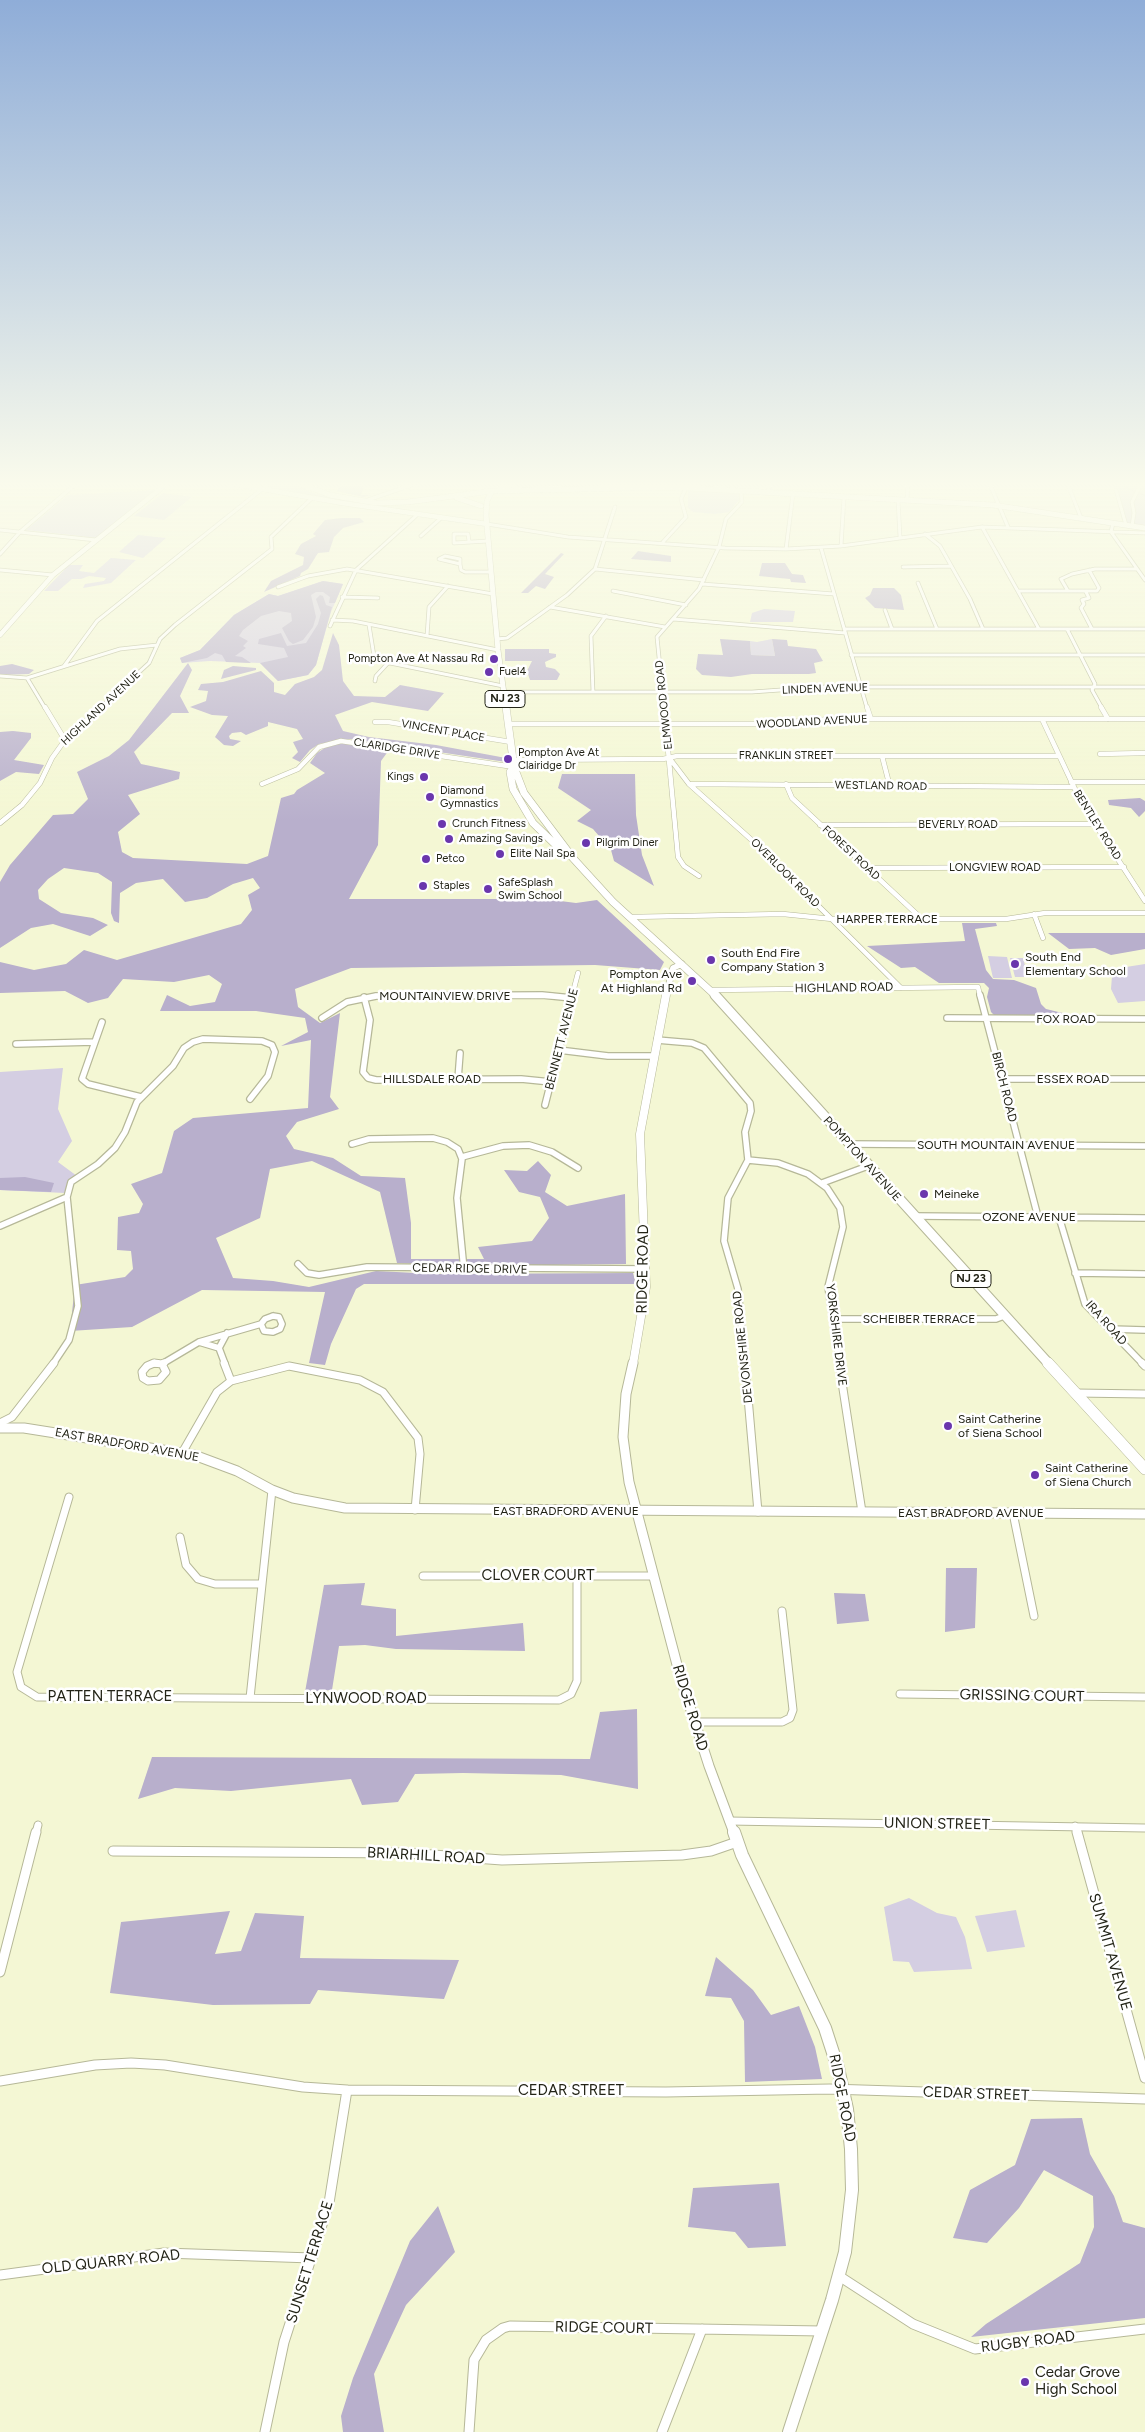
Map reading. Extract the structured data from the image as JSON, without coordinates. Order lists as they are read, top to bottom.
{
  "streets": {
    "main road": ["NJ 23", "POMPTON AVENUE"],
    "street": [
      "LINDEN AVENUE",
      "ELMWOOD ROAD",
      "HIGHLAND AVENUE",
      "WOODLAND AVENUE",
      "VINCENT PLACE",
      "CLARIDGE DRIVE",
      "FRANKLIN STREET",
      "WESTLAND ROAD",
      "BEVERLY ROAD",
      "BENTLEY ROAD",
      "FOREST ROAD",
      "LONGVIEW ROAD",
      "OVERLOOK ROAD",
      "HARPER TERRACE",
      "HIGHLAND ROAD",
      "MOUNTAINVIEW DRIVE",
      "FOX ROAD",
      "BENNETT AVENUE",
      "HILLSDALE ROAD",
      "ESSEX ROAD",
      "BIRCH ROAD",
      "SOUTH MOUNTAIN AVENUE",
      "OZONE AVENUE",
      "CEDAR RIDGE DRIVE",
      "RIDGE ROAD",
      "SCHEIBER TERRACE",
      "IRA ROAD",
      "YORKSHIRE DRIVE",
      "DEVONSHIRE ROAD",
      "EAST BRADFORD AVENUE",
      "CLOVER COURT",
      "GRISSING COURT",
      "PATTEN TERRACE",
      "LYNWOOD ROAD",
      "UNION STREET",
      "BRIARHILL ROAD",
      "SUMMIT AVENUE",
      "CEDAR STREET",
      "OLD QUARRY ROAD",
      "SUNSET TERRACE",
      "RIDGE COURT",
      "RUGBY ROAD"
    ]
  },
  "crossings": [
    ["LINDEN AVENUE", "ELMWOOD ROAD"],
    ["LINDEN AVENUE", "POMPTON AVENUE"],
    ["ELMWOOD ROAD", "WOODLAND AVENUE"],
    ["ELMWOOD ROAD", "FRANKLIN STREET"],
    ["ELMWOOD ROAD", "OVERLOOK ROAD"],
    ["WOODLAND AVENUE", "BENTLEY ROAD"],
    ["WOODLAND AVENUE", "POMPTON AVENUE"],
    ["VINCENT PLACE", "POMPTON AVENUE"],
    ["CLARIDGE DRIVE", "FRANKLIN STREET"],
    ["CLARIDGE DRIVE", "POMPTON AVENUE"],
    ["FRANKLIN STREET", "BENTLEY ROAD"],
    ["FRANKLIN STREET", "OVERLOOK ROAD"],
    ["FRANKLIN STREET", "POMPTON AVENUE"],
    ["WESTLAND ROAD", "BENTLEY ROAD"],
    ["WESTLAND ROAD", "FOREST ROAD"],
    ["WESTLAND ROAD", "OVERLOOK ROAD"],
    ["BEVERLY ROAD", "BENTLEY ROAD"],
    ["BEVERLY ROAD", "FOREST ROAD"],
    ["BENTLEY ROAD", "LONGVIEW ROAD"],
    ["FOREST ROAD", "LONGVIEW ROAD"],
    ["FOREST ROAD", "HARPER TERRACE"],
    ["OVERLOOK ROAD", "HARPER TERRACE"],
    ["OVERLOOK ROAD", "HIGHLAND ROAD"],
    ["HARPER TERRACE", "POMPTON AVENUE"],
    ["HIGHLAND ROAD", "BIRCH ROAD"],
    ["HIGHLAND ROAD", "POMPTON AVENUE"],
    ["MOUNTAINVIEW DRIVE", "BENNETT AVENUE"],
    ["MOUNTAINVIEW DRIVE", "HILLSDALE ROAD"],
    ["FOX ROAD", "BIRCH ROAD"],
    ["BENNETT AVENUE", "HILLSDALE ROAD"],
    ["ESSEX ROAD", "BIRCH ROAD"],
    ["BIRCH ROAD", "SOUTH MOUNTAIN AVENUE"],
    ["BIRCH ROAD", "OZONE AVENUE"],
    ["SOUTH MOUNTAIN AVENUE", "POMPTON AVENUE"],
    ["POMPTON AVENUE", "OZONE AVENUE"],
    ["POMPTON AVENUE", "RIDGE ROAD"],
    ["POMPTON AVENUE", "SCHEIBER TERRACE"],
    ["OZONE AVENUE", "IRA ROAD"],
    ["CEDAR RIDGE DRIVE", "RIDGE ROAD"],
    ["RIDGE ROAD", "EAST BRADFORD AVENUE"],
    ["RIDGE ROAD", "CLOVER COURT"],
    ["RIDGE ROAD", "UNION STREET"],
    ["RIDGE ROAD", "BRIARHILL ROAD"],
    ["RIDGE ROAD", "CEDAR STREET"],
    ["RIDGE ROAD", "RIDGE COURT"],
    ["RIDGE ROAD", "RUGBY ROAD"],
    ["SCHEIBER TERRACE", "YORKSHIRE DRIVE"],
    ["YORKSHIRE DRIVE", "DEVONSHIRE ROAD"],
    ["YORKSHIRE DRIVE", "EAST BRADFORD AVENUE"],
    ["DEVONSHIRE ROAD", "EAST BRADFORD AVENUE"],
    ["CLOVER COURT", "LYNWOOD ROAD"],
    ["PATTEN TERRACE", "LYNWOOD ROAD"],
    ["UNION STREET", "SUMMIT AVENUE"],
    ["CEDAR STREET", "SUNSET TERRACE"],
    ["OLD QUARRY ROAD", "SUNSET TERRACE"]
  ],
  "places": [
    "Pompton Ave At Nassau Rd",
    "Fuel4",
    "Pompton Ave At Clairidge Dr",
    "Kings",
    "Diamond Gymnastics",
    "Crunch Fitness",
    "Amazing Savings",
    "Pilgrim Diner",
    "Elite Nail Spa",
    "Petco",
    "Staples",
    "SafeSplash Swim School",
    "South End Fire Company Station 3",
    "South End Elementary School",
    "Pompton Ave At Highland Rd",
    "Meineke",
    "Saint Catherine of Siena School",
    "Saint Catherine of Siena Church",
    "Cedar Grove High School"
  ]
}
